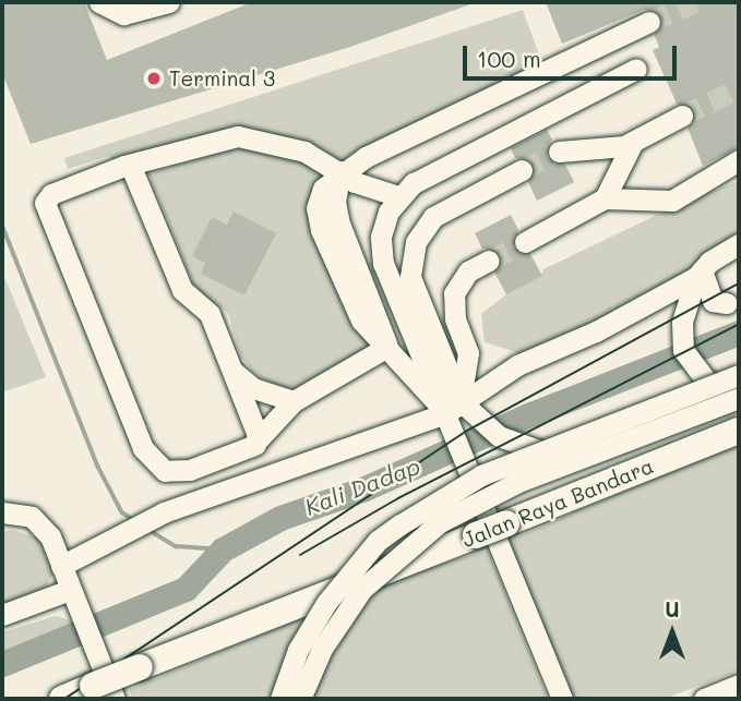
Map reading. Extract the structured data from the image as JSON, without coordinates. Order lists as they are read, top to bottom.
{
  "streets": {
    "main road": ["Jalan Raya Bandara"]
  },
  "water": ["Kali Dadap"],
  "places": ["Terminal 3"],
  "scale_bar": "100 m",
  "north": "top"
}
